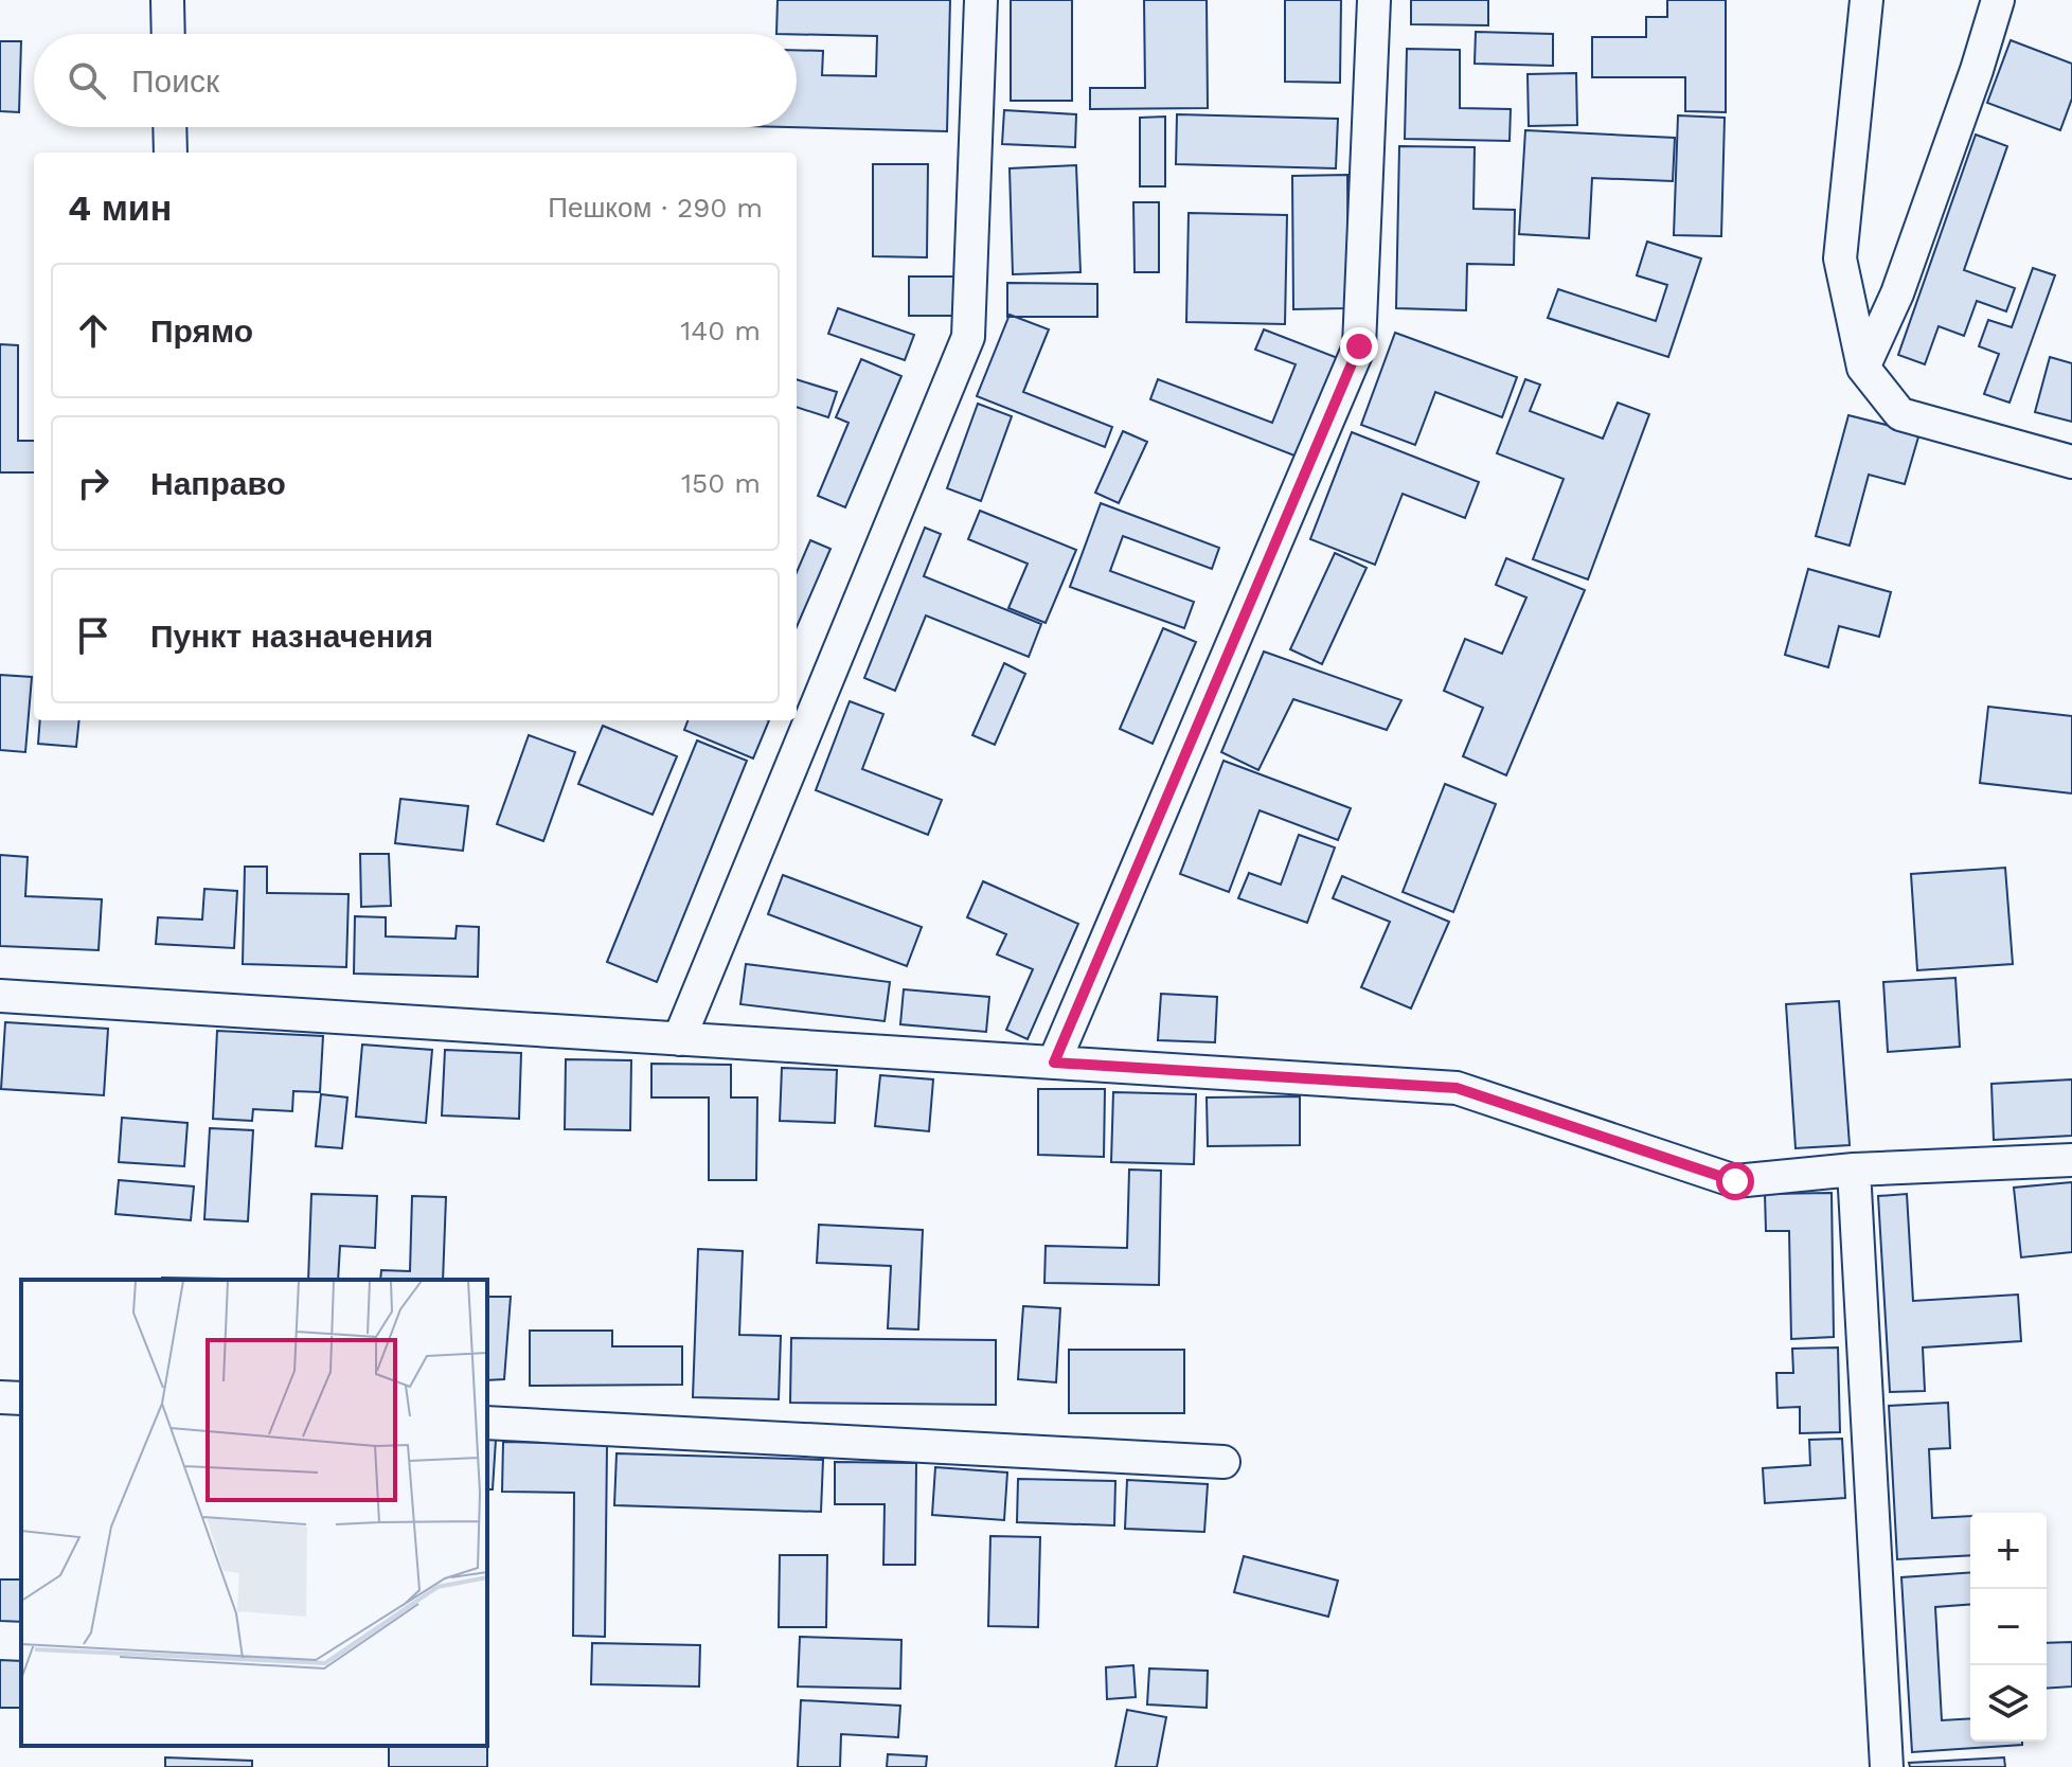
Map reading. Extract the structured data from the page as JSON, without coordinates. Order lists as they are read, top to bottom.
{
  "page": {
    "search": "Поиск",
    "heading": ["4 мин", "Пешком · 290 m"],
    "list": [
      ["Прямо", "140 m"],
      ["Направо", "150 m"],
      "Пункт назначения"
    ],
    "map_buttons": ["+", "−"]
  }
}
